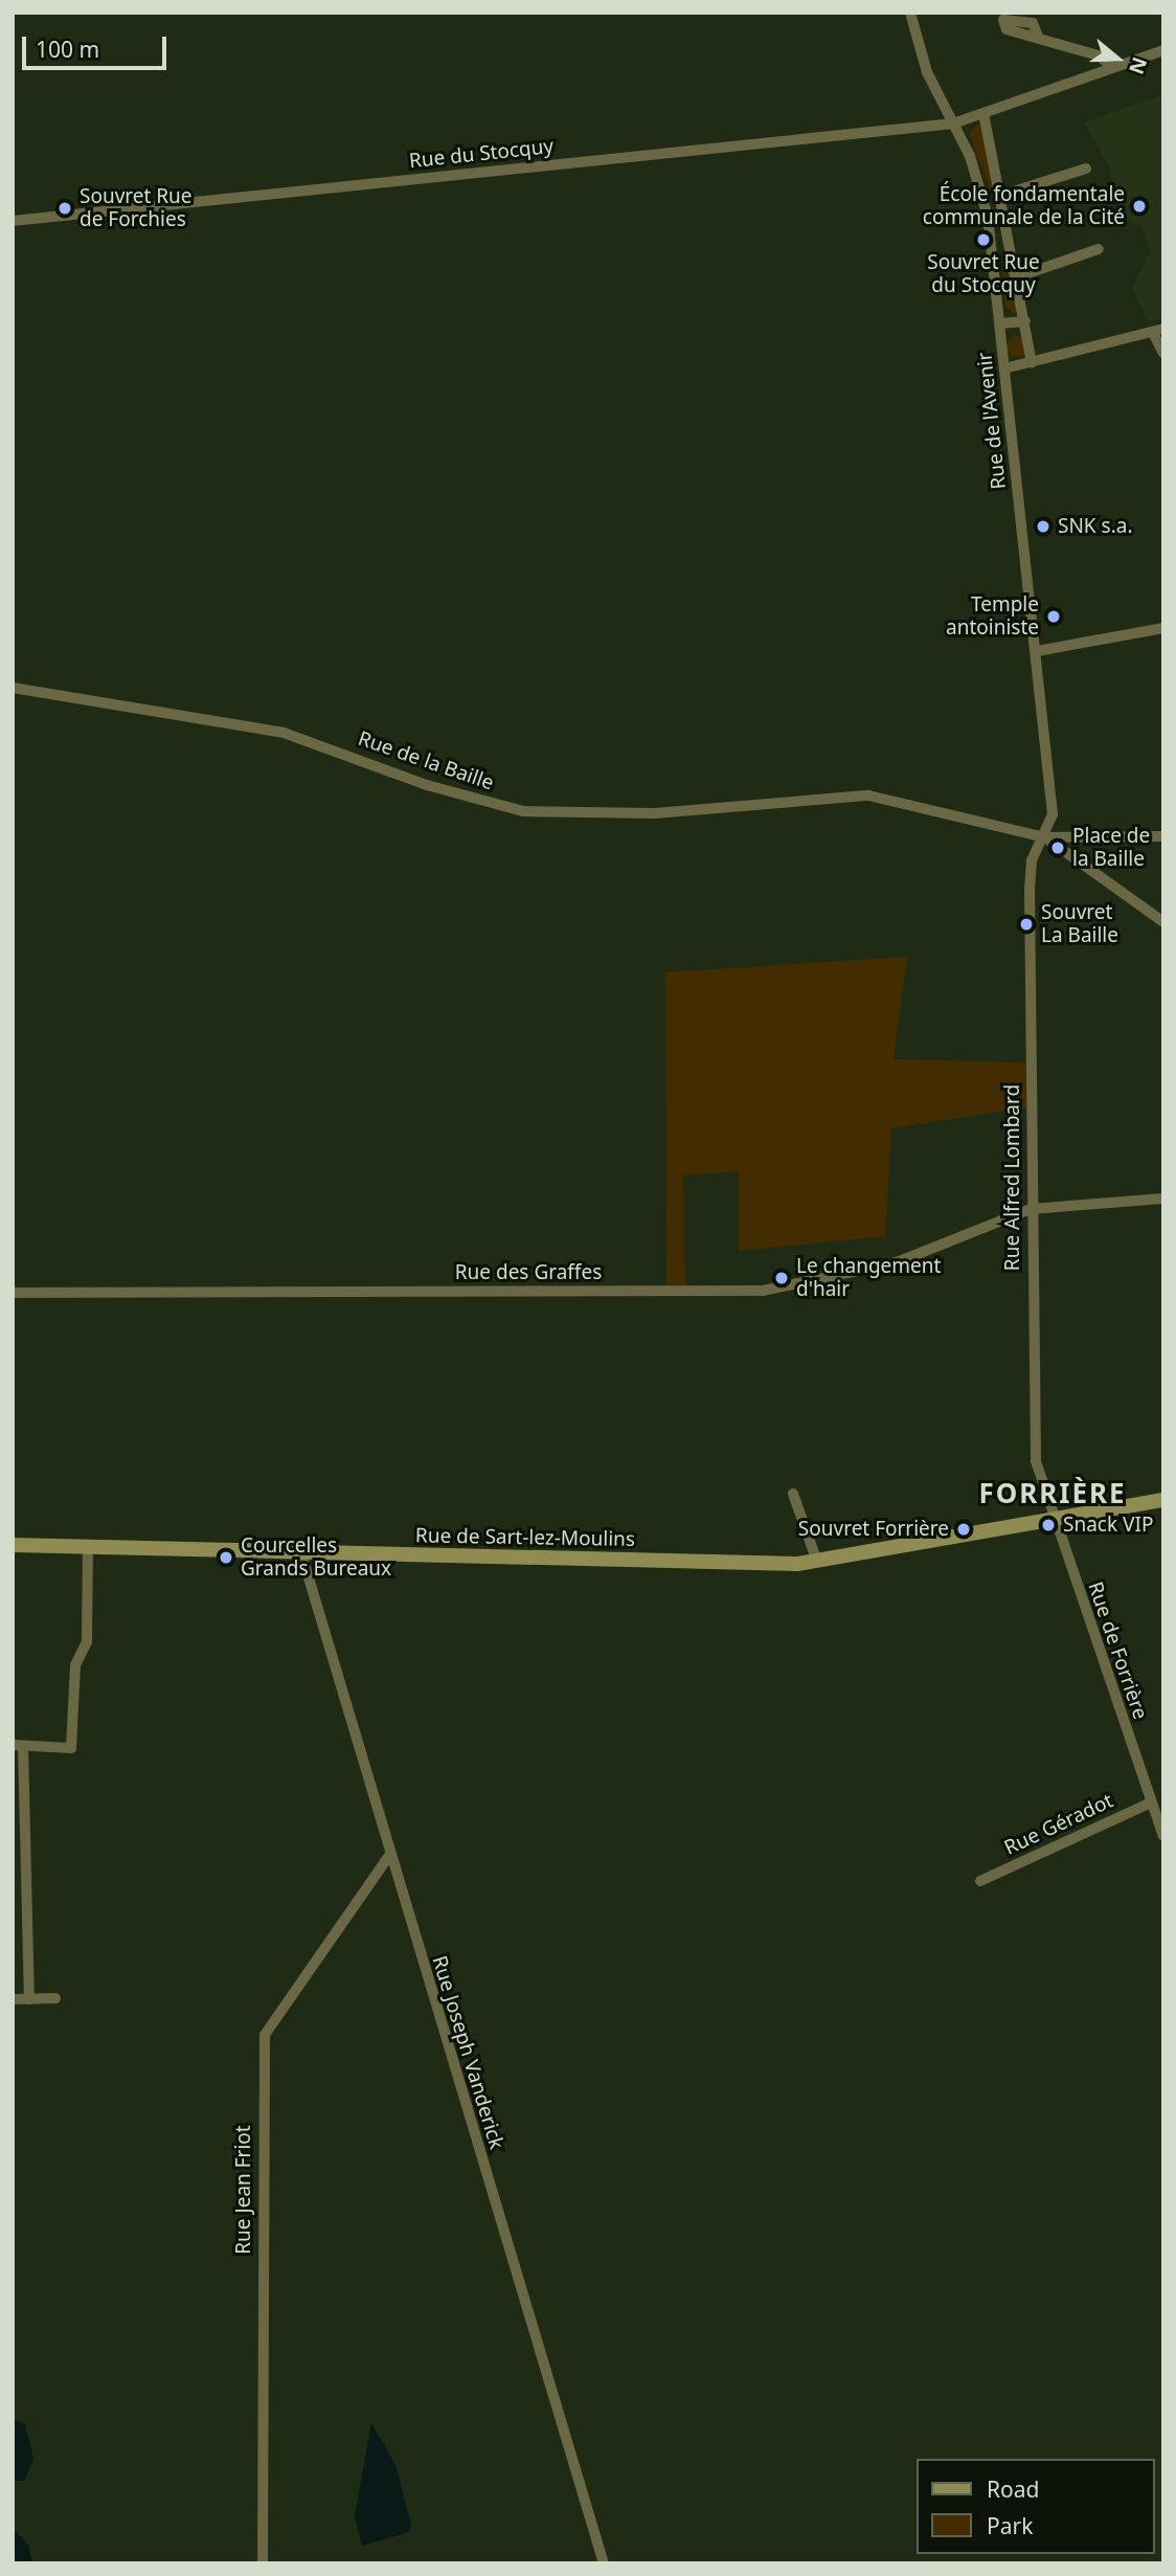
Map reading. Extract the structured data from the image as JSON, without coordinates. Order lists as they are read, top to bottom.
{
  "streets": {
    "main road": ["Rue de Sart-lez-Moulins"],
    "street": [
      "Rue du Stocquy",
      "Rue de l'Avenir",
      "Rue de la Baille",
      "Rue Alfred Lombard",
      "Rue des Graffes",
      "Rue de Forrière",
      "Rue Géradot",
      "Rue Joseph Vanderick",
      "Rue Jean Friot"
    ]
  },
  "crossings": [
    ["Rue du Stocquy", "Rue de l'Avenir"],
    ["Rue de l'Avenir", "Rue de la Baille"],
    ["Rue de l'Avenir", "Rue Alfred Lombard"],
    ["Rue de la Baille", "Rue Alfred Lombard"],
    ["Rue Alfred Lombard", "Rue des Graffes"],
    ["Rue Alfred Lombard", "Rue de Sart-lez-Moulins"],
    ["Rue Alfred Lombard", "Rue de Forrière"],
    ["Rue de Sart-lez-Moulins", "Rue de Forrière"],
    ["Rue de Sart-lez-Moulins", "Rue Joseph Vanderick"],
    ["Rue de Forrière", "Rue Géradot"],
    ["Rue Joseph Vanderick", "Rue Jean Friot"]
  ],
  "districts": ["FORRIÈRE"],
  "places": [
    "École fondamentale communale de la Cité",
    "Souvret Rue de Forchies",
    "Souvret Rue du Stocquy",
    "SNK s.a.",
    "Temple antoiniste",
    "Place de la Baille",
    "Souvret La Baille",
    "Le changement d'hair",
    "Snack VIP",
    "Souvret Forrière",
    "Courcelles Grands Bureaux"
  ],
  "legend": ["Road", "Park"],
  "scale_bar": "100 m",
  "north": "right"
}
